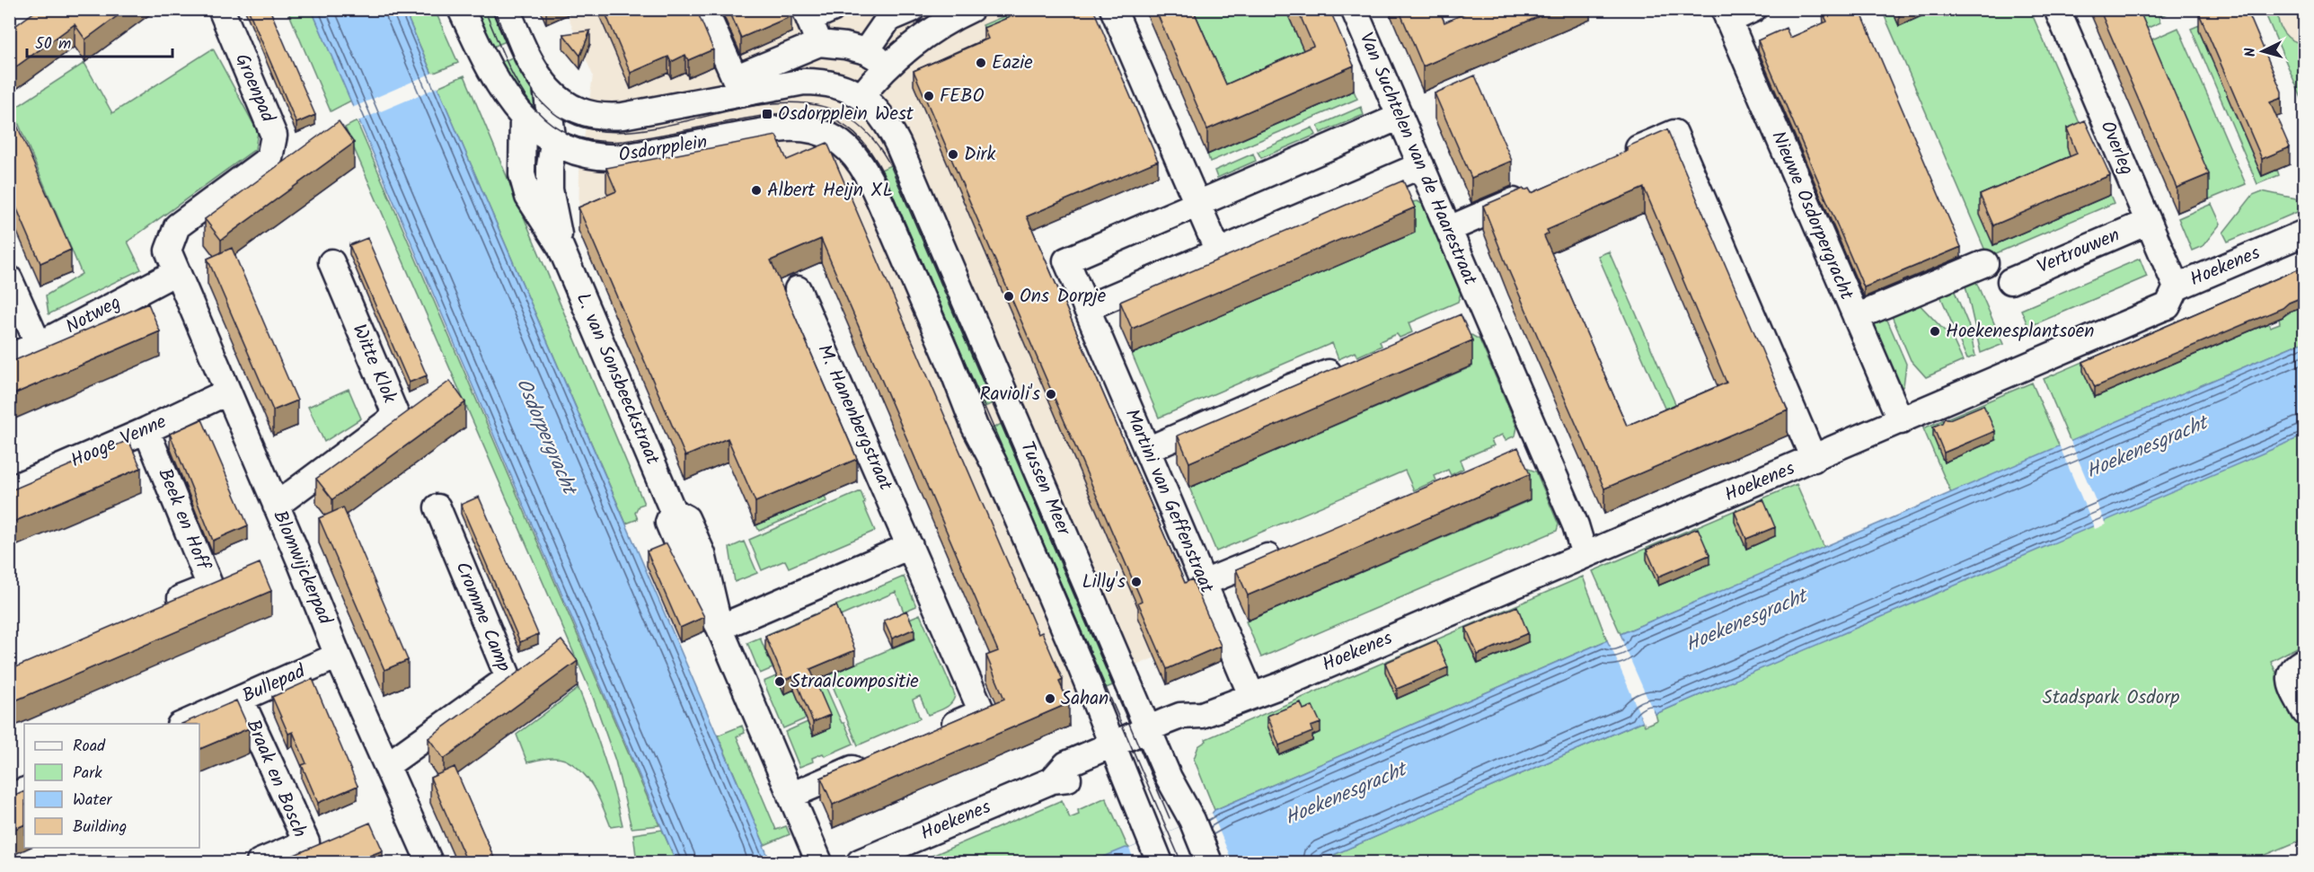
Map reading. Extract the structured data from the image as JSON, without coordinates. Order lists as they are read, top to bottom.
{
  "streets": {
    "street": [
      "Groenpad",
      "Overleg",
      "Osdorpplein",
      "Van Suchtelen van de Haarestraat",
      "Nieuwe Osdorpergracht",
      "Vertrouwen",
      "Hoekenes",
      "Notweg",
      "Witte Klok",
      "L. van Sonsbeeckstraat",
      "M. Hanenbergstraat",
      "Hooge Venne",
      "Tussen Meer",
      "Martini van Geffenstraat",
      "Beek en Hoff",
      "Blomwijckerpad",
      "Cromme Camp",
      "Bullepad",
      "Braak en Bosch"
    ]
  },
  "crossings": [
    ["Groenpad", "Notweg"],
    ["Groenpad", "Blomwijckerpad"],
    ["Overleg", "Vertrouwen"],
    ["Overleg", "Hoekenes"],
    ["Osdorpplein", "L. van Sonsbeeckstraat"],
    ["Osdorpplein", "Tussen Meer"],
    ["Van Suchtelen van de Haarestraat", "Hoekenes"],
    ["Van Suchtelen van de Haarestraat", "Martini van Geffenstraat"],
    ["Nieuwe Osdorpergracht", "Hoekenes"],
    ["Hoekenes", "Tussen Meer"],
    ["Hoekenes", "Martini van Geffenstraat"],
    ["Notweg", "Blomwijckerpad"],
    ["Witte Klok", "Blomwijckerpad"],
    ["Hooge Venne", "Beek en Hoff"],
    ["Hooge Venne", "Blomwijckerpad"],
    ["Blomwijckerpad", "Cromme Camp"],
    ["Blomwijckerpad", "Bullepad"],
    ["Bullepad", "Braak en Bosch"]
  ],
  "water": ["Osdorpergracht", "Hoekenesgracht"],
  "parks": ["Stadspark Osdorp"],
  "places": {
    "other": [
      "Eazie",
      "FEBO",
      "Dirk",
      "Albert Heijn XL",
      "Ons Dorpje",
      "Hoekenesplantsoen",
      "Ravioli's",
      "Lilly's",
      "Straalcompositie",
      "Sahan"
    ],
    "transit": ["Osdorpplein West"]
  },
  "legend": [
    "Road",
    "Park",
    "Water",
    "Building"
  ],
  "scale_bar": "50 m",
  "north": "left"
}
